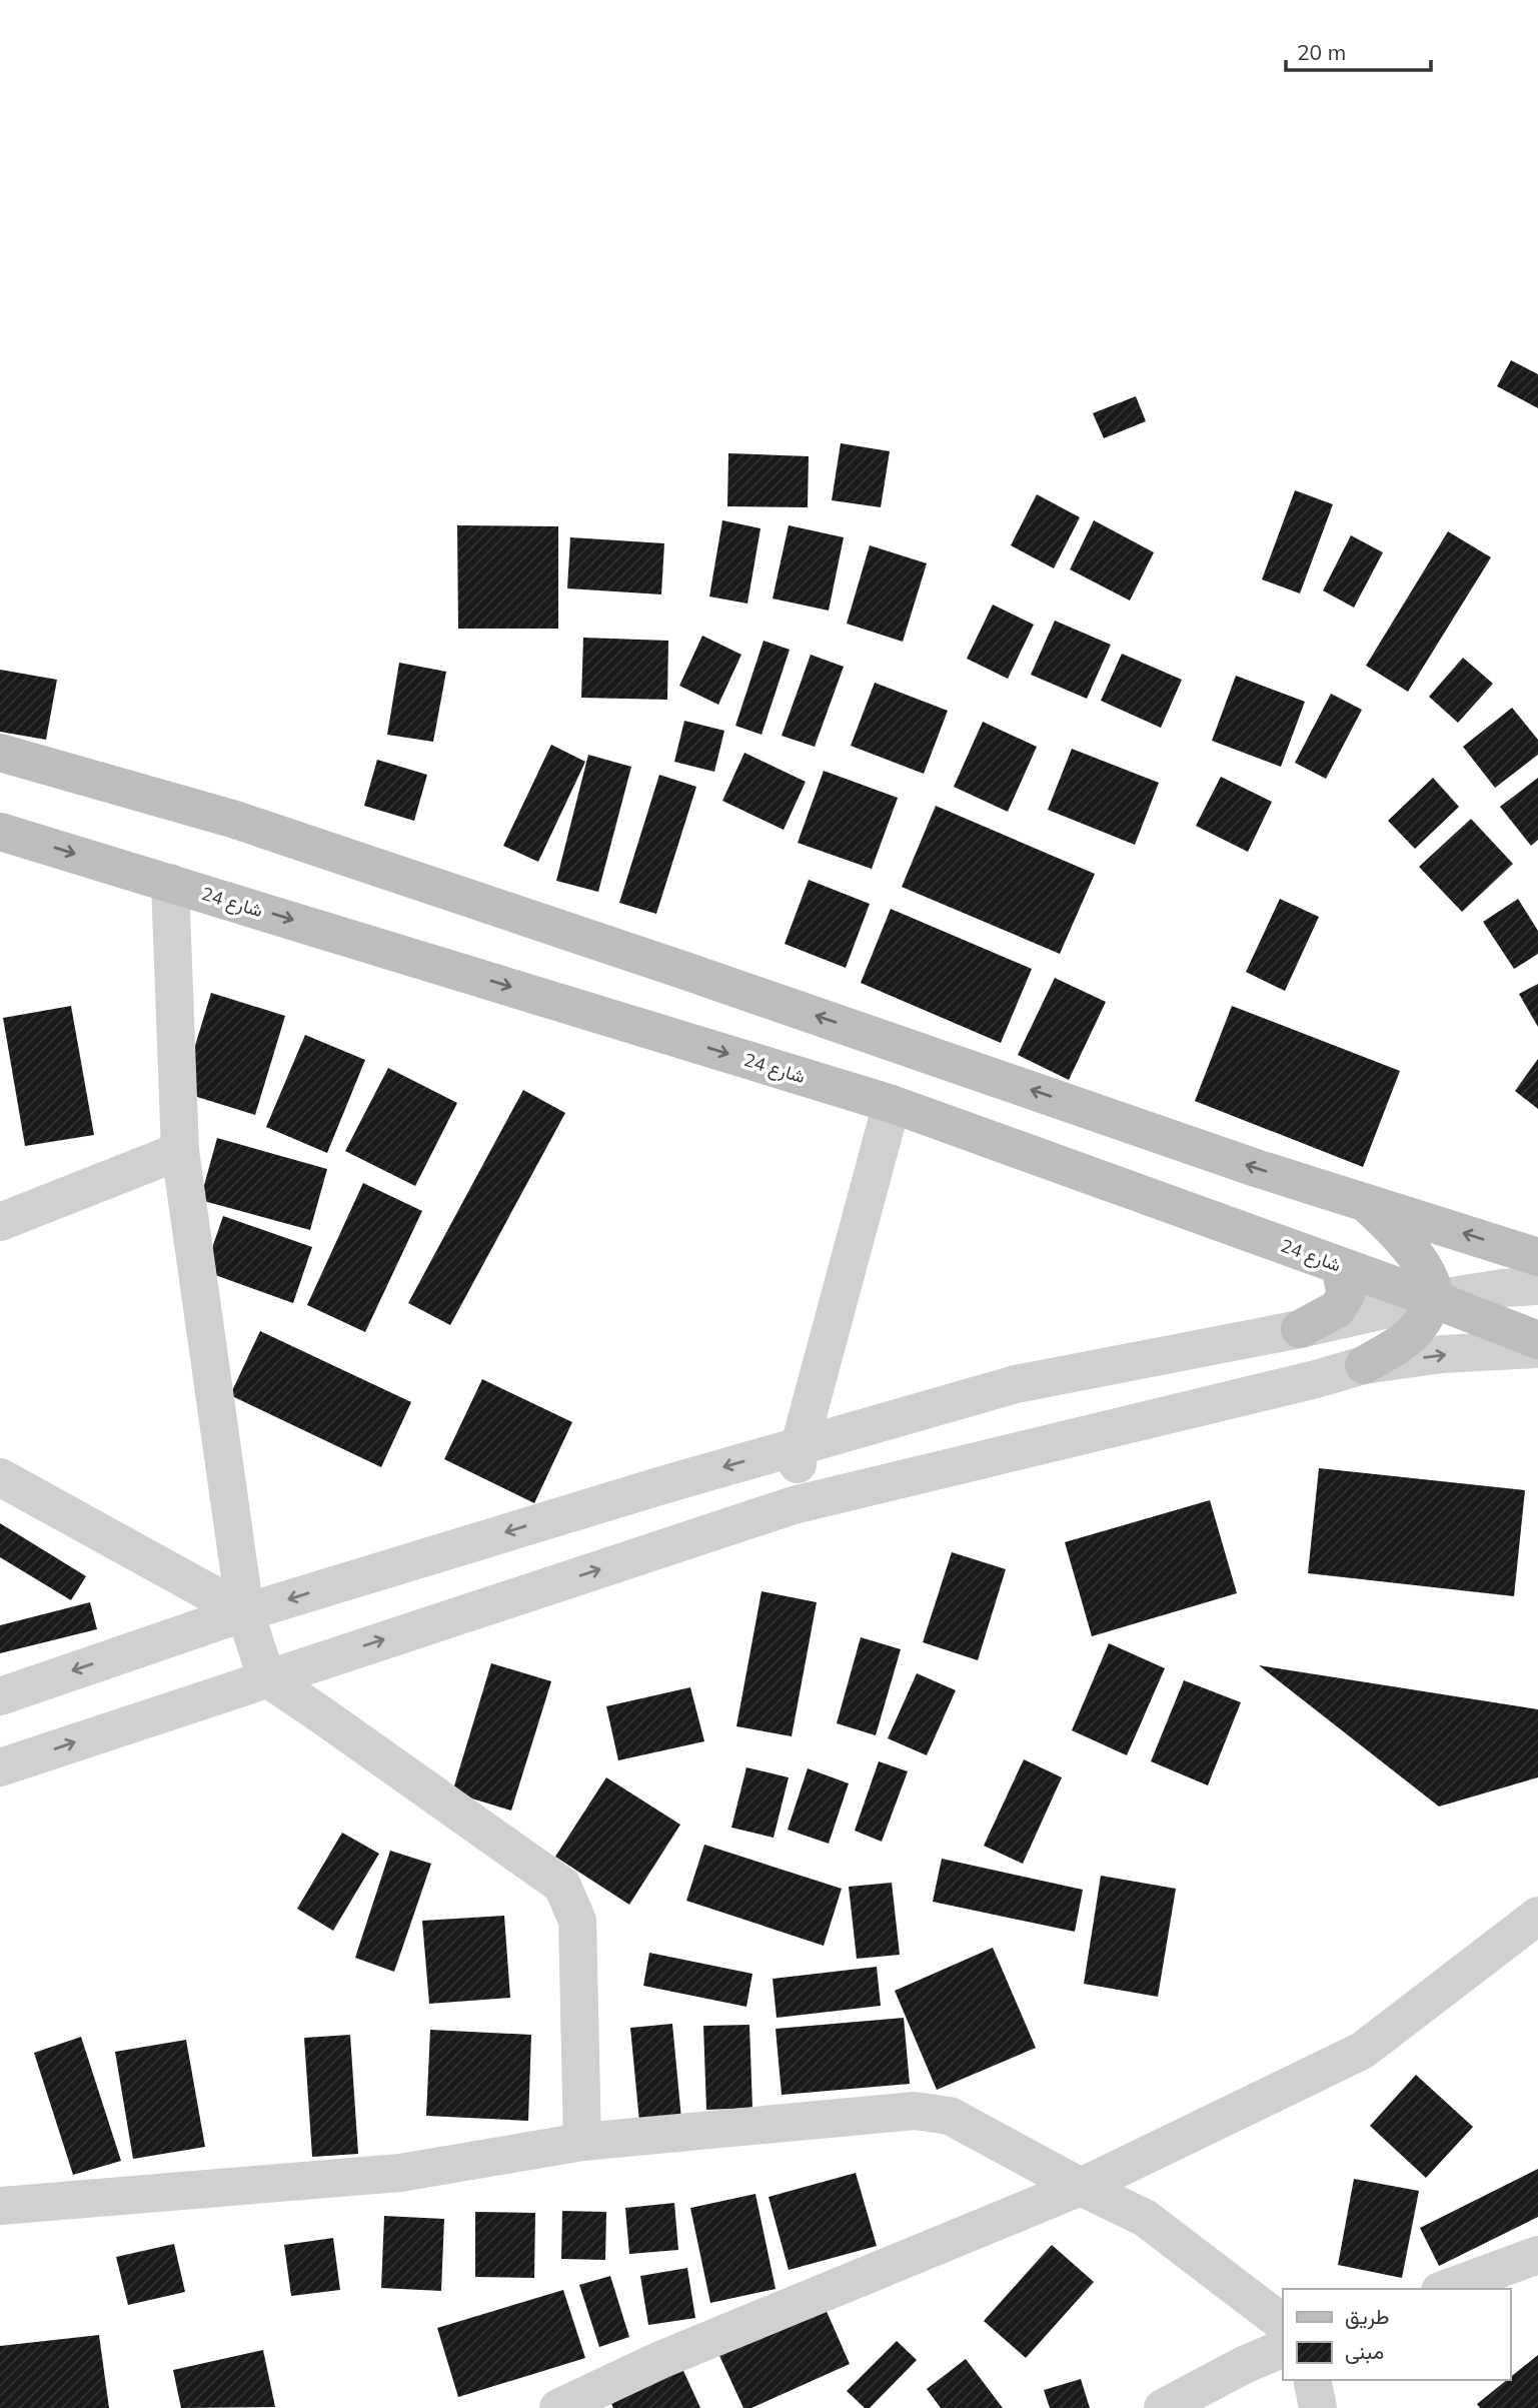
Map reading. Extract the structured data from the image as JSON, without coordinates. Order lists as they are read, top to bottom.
{
  "streets": {
    "street": ["شارع 24"]
  },
  "legend": ["طريق", "مبنى"],
  "scale_bar": "20 m"
}
